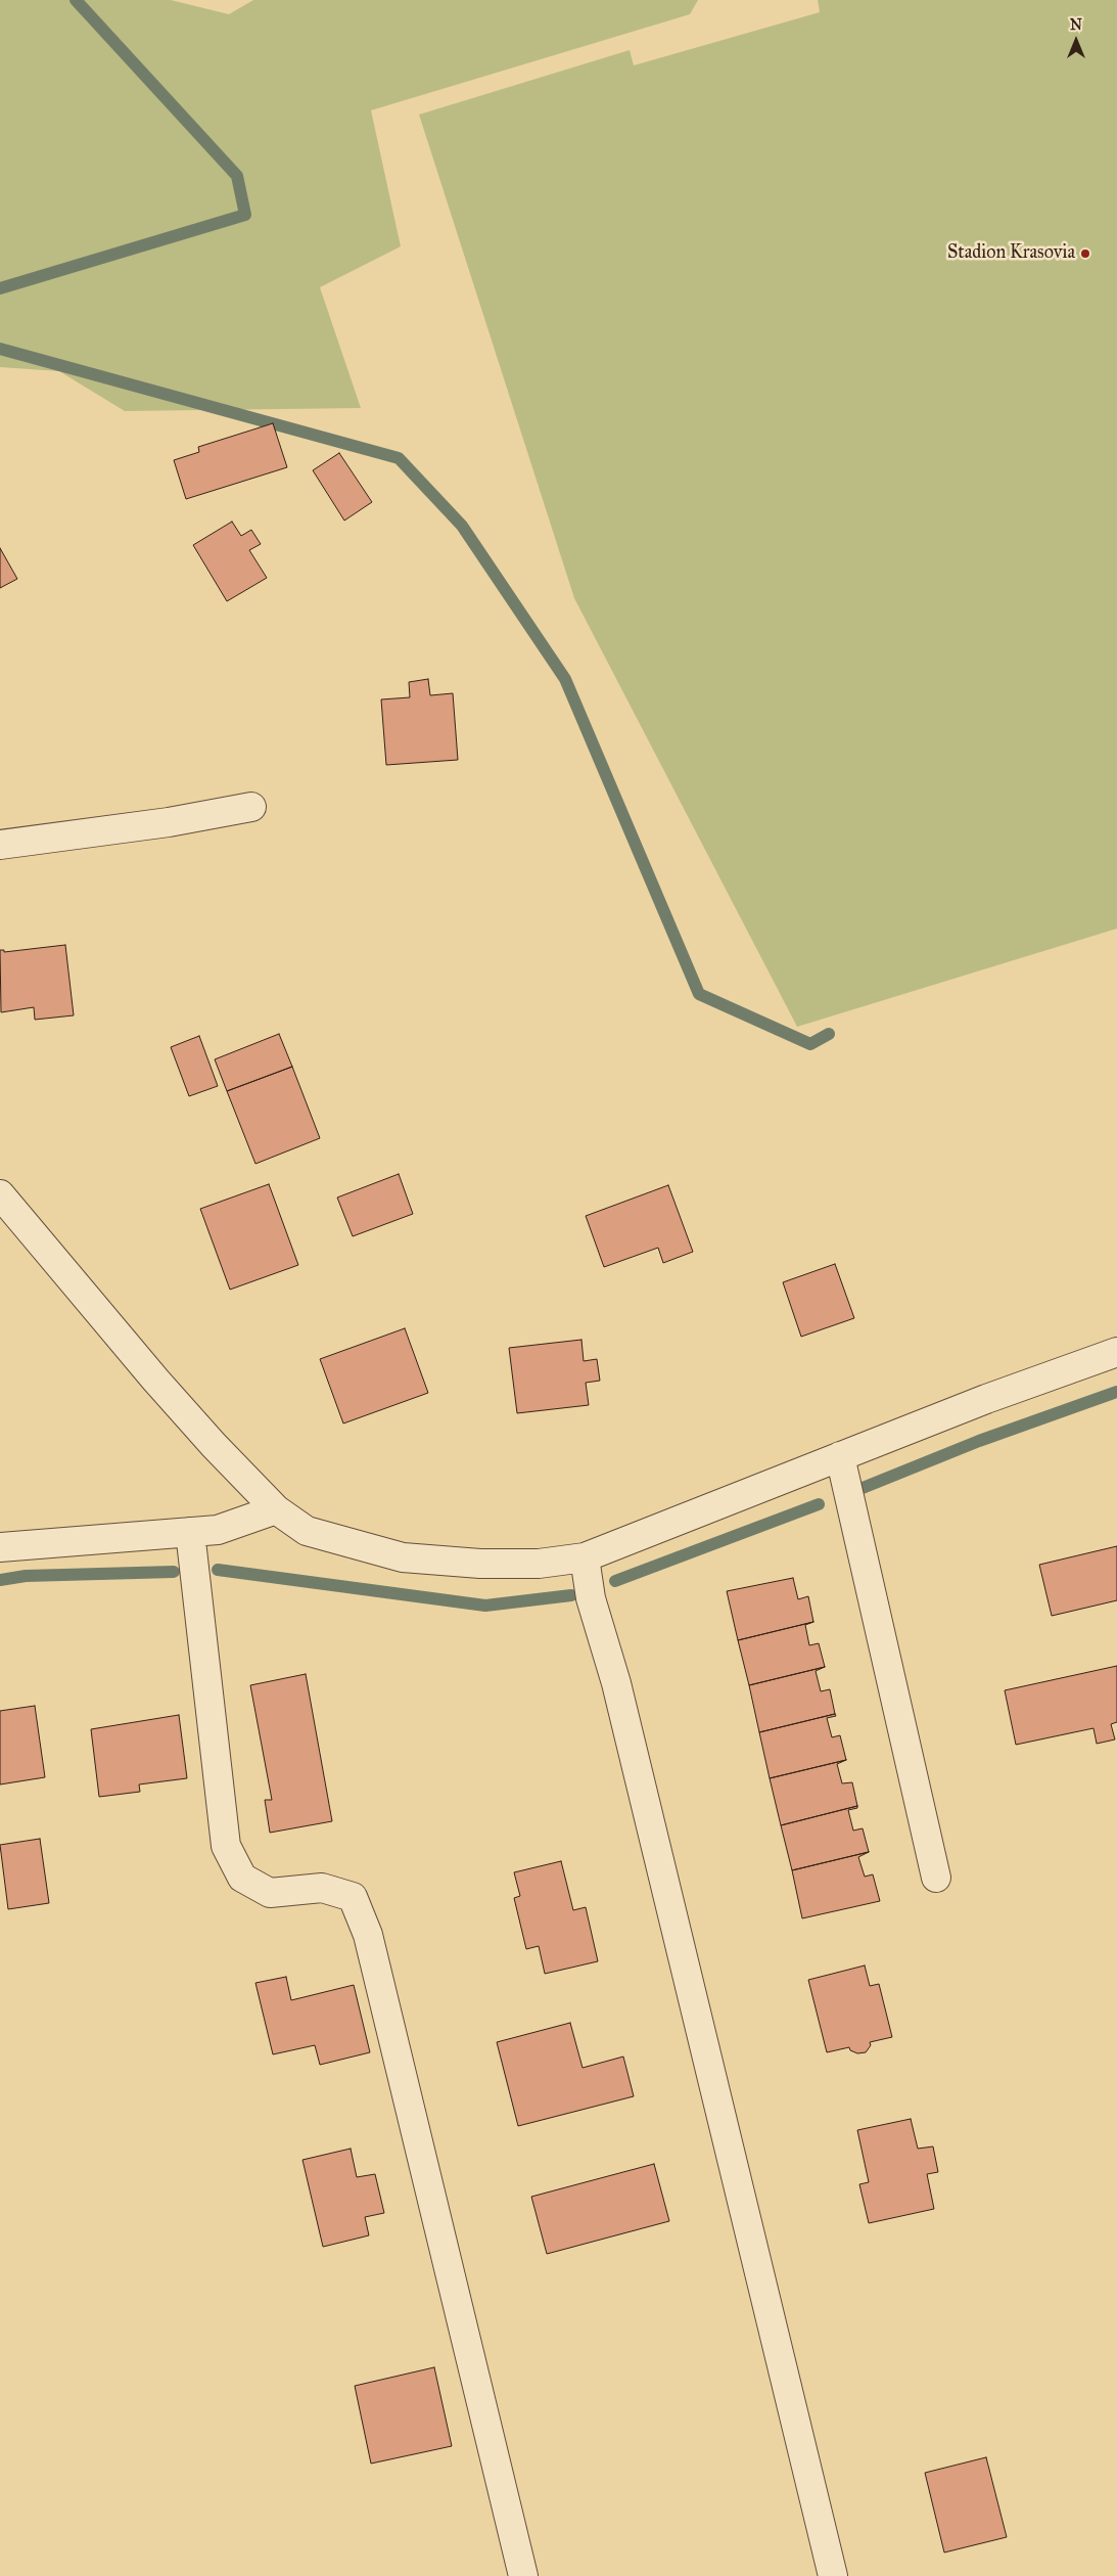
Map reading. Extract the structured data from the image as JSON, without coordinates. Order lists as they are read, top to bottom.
{
  "places": ["Stadion Krasovia"],
  "north": "top"
}
